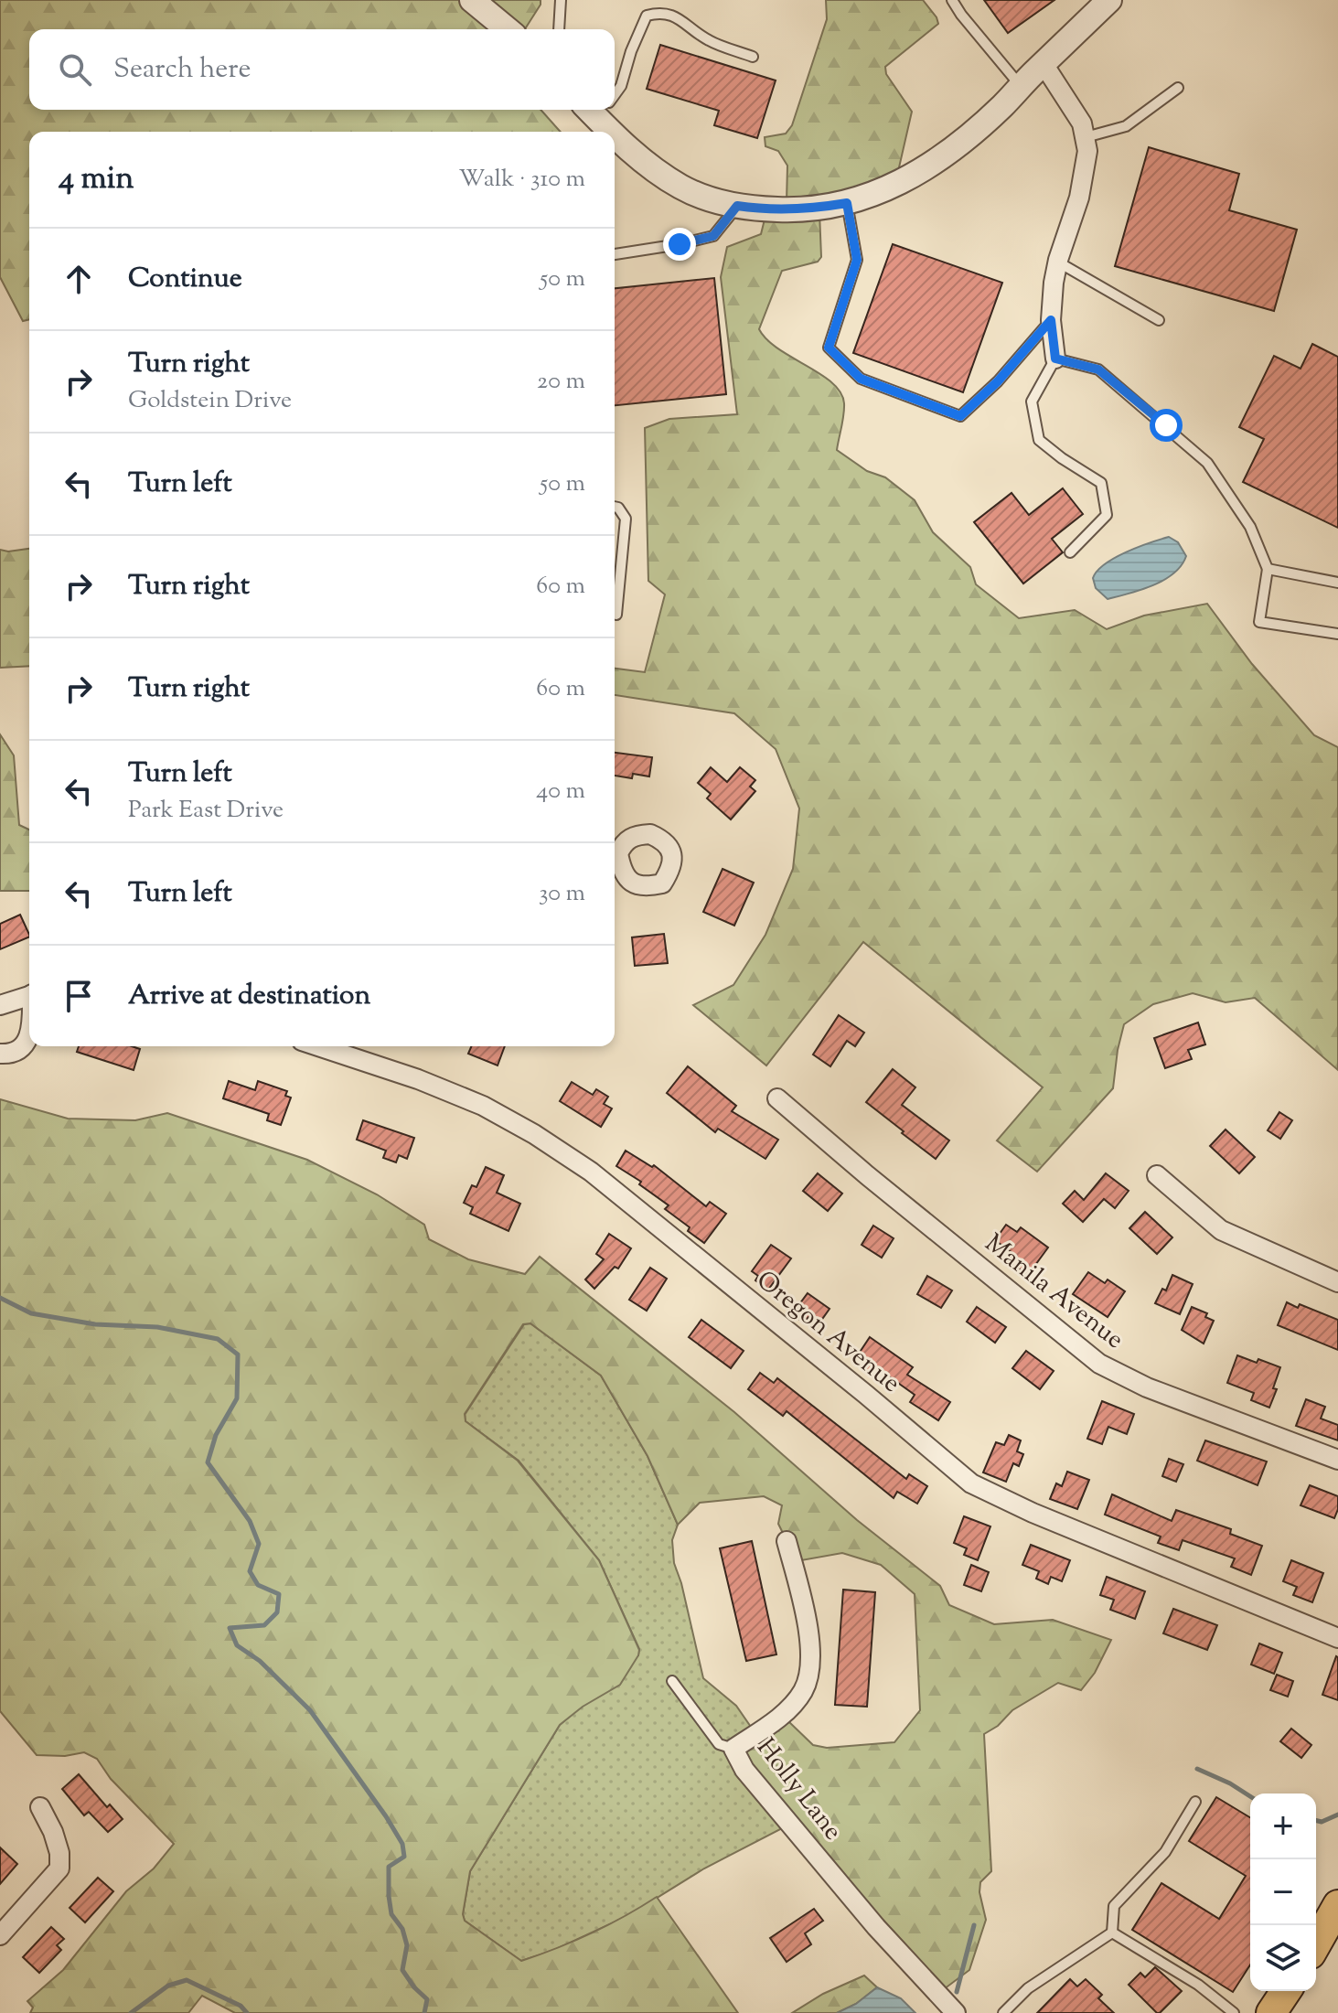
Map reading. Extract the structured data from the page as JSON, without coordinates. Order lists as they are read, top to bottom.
{
  "streets": {
    "street": ["Manila Avenue", "Oregon Avenue", "Holly Lane"]
  },
  "page": {
    "search": "Search here",
    "heading": ["4 min", "Walk · 310 m"],
    "list": [
      ["Continue", "50 m"],
      ["Turn right", "Goldstein Drive", "20 m"],
      ["Turn left", "50 m"],
      ["Turn right", "60 m"],
      ["Turn right", "60 m"],
      ["Turn left", "Park East Drive", "40 m"],
      ["Turn left", "30 m"],
      "Arrive at destination"
    ],
    "map_buttons": ["+", "−"]
  }
}
